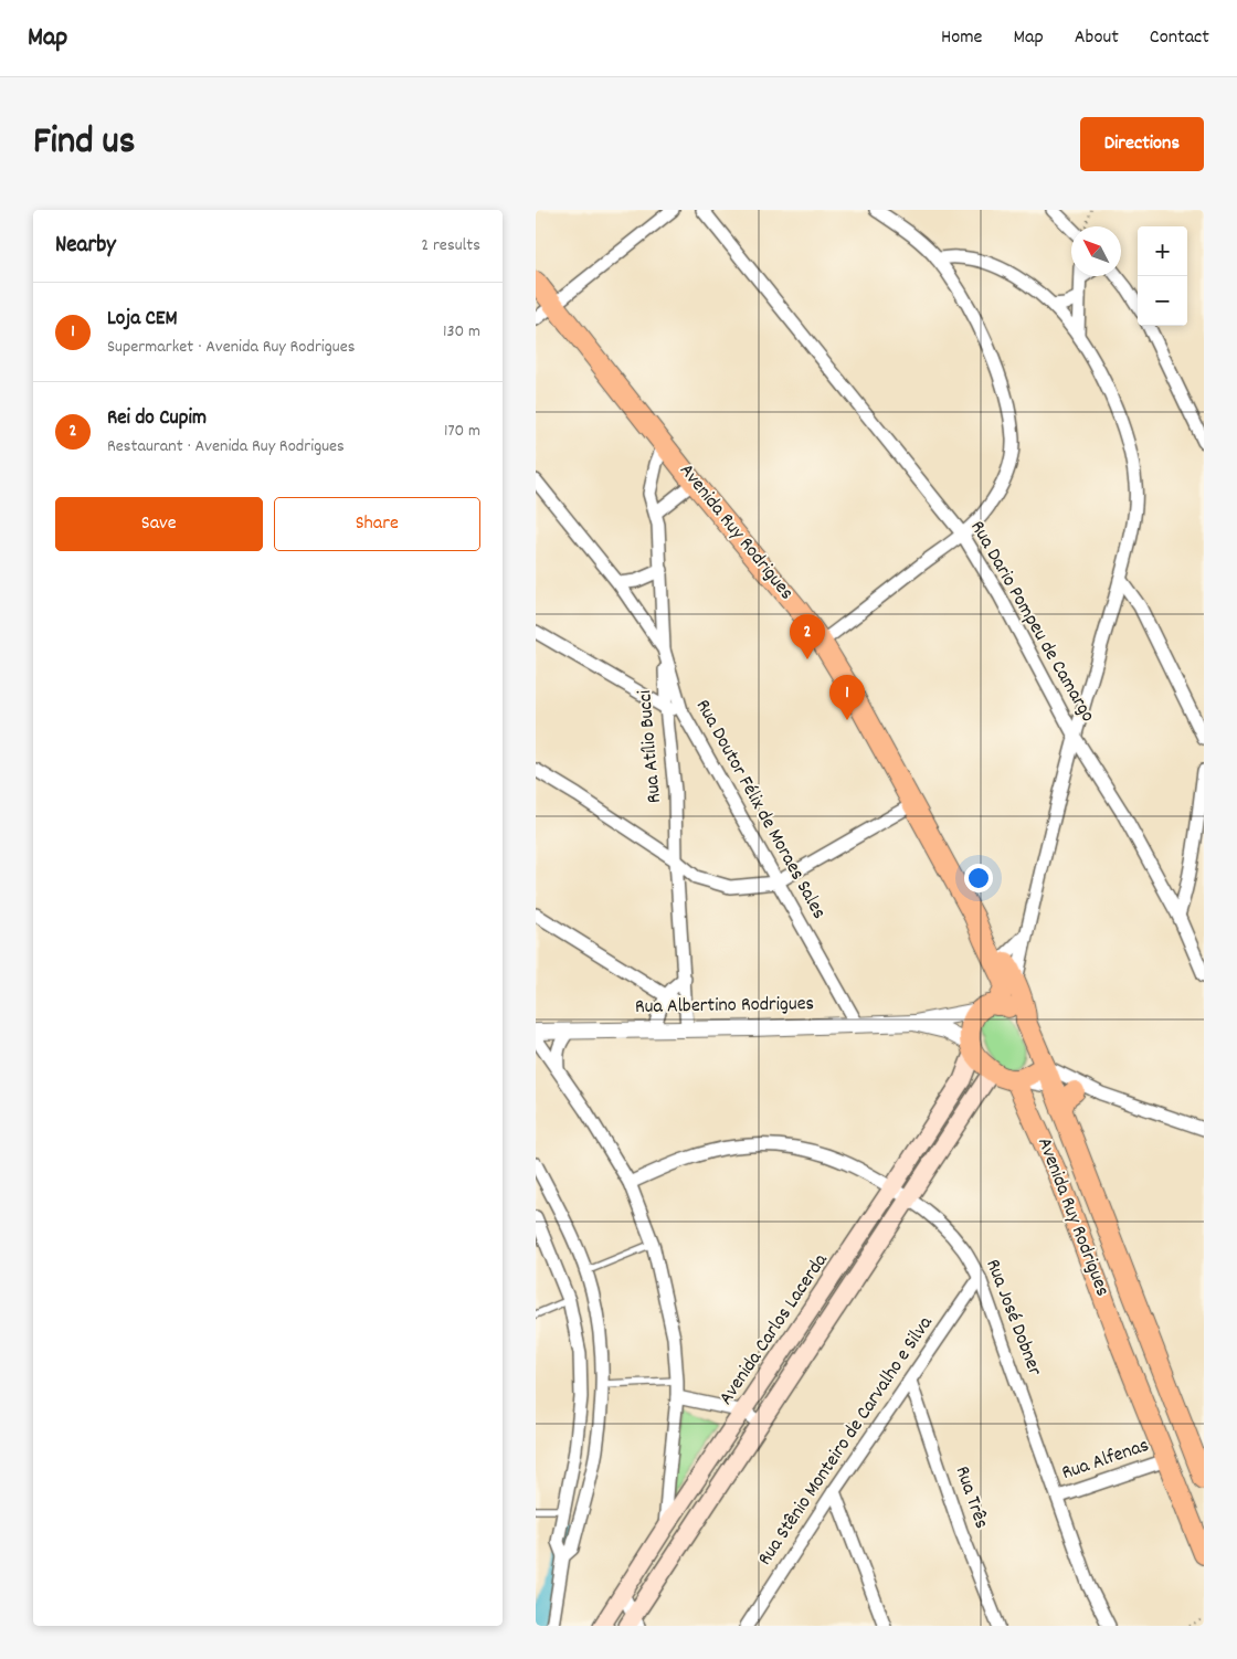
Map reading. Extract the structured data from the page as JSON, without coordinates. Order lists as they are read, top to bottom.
{
  "streets": {
    "main road": ["Avenida Ruy Rodrigues", "Avenida Carlos Lacerda"],
    "street": [
      "Rua Dario Pompeu de Camargo",
      "Rua Atílio Bucci",
      "Rua Doutor Félix de Moraes Sales",
      "Rua Albertino Rodrigues",
      "Rua José Dobner",
      "Rua Stênio Monteiro de Carvalho e Silva",
      "Rua Alfenas",
      "Rua Três"
    ]
  },
  "crossings": [
    ["Avenida Ruy Rodrigues", "Rua Atílio Bucci"],
    ["Avenida Ruy Rodrigues", "Rua Albertino Rodrigues"],
    ["Avenida Ruy Rodrigues", "Avenida Carlos Lacerda"],
    ["Avenida Ruy Rodrigues", "Rua Alfenas"],
    ["Rua Atílio Bucci", "Rua Doutor Félix de Moraes Sales"],
    ["Rua Atílio Bucci", "Rua Albertino Rodrigues"],
    ["Rua Doutor Félix de Moraes Sales", "Rua Albertino Rodrigues"],
    ["Rua Albertino Rodrigues", "Avenida Carlos Lacerda"],
    ["Rua José Dobner", "Avenida Carlos Lacerda"],
    ["Rua José Dobner", "Rua Stênio Monteiro de Carvalho e Silva"],
    ["Rua José Dobner", "Rua Alfenas"],
    ["Rua Stênio Monteiro de Carvalho e Silva", "Rua Três"]
  ],
  "north": "top left",
  "page": {
    "header": "Map",
    "nav": [
      "Home",
      "Map",
      "About",
      "Contact"
    ],
    "title": "Find us",
    "buttons": [
      "Directions",
      ["Save", "Share"]
    ],
    "heading": ["Nearby", "2 results"],
    "map_buttons": ["+", "−"],
    "list": [
      {
        "mark": "1",
        "name": "Loja CEM",
        "note": "Supermarket · Avenida Ruy Rodrigues",
        "value": "130 m"
      },
      {
        "mark": "2",
        "name": "Rei do Cupim",
        "note": "Restaurant · Avenida Ruy Rodrigues",
        "value": "170 m"
      }
    ],
    "pins": ["2", "1"]
  }
}
